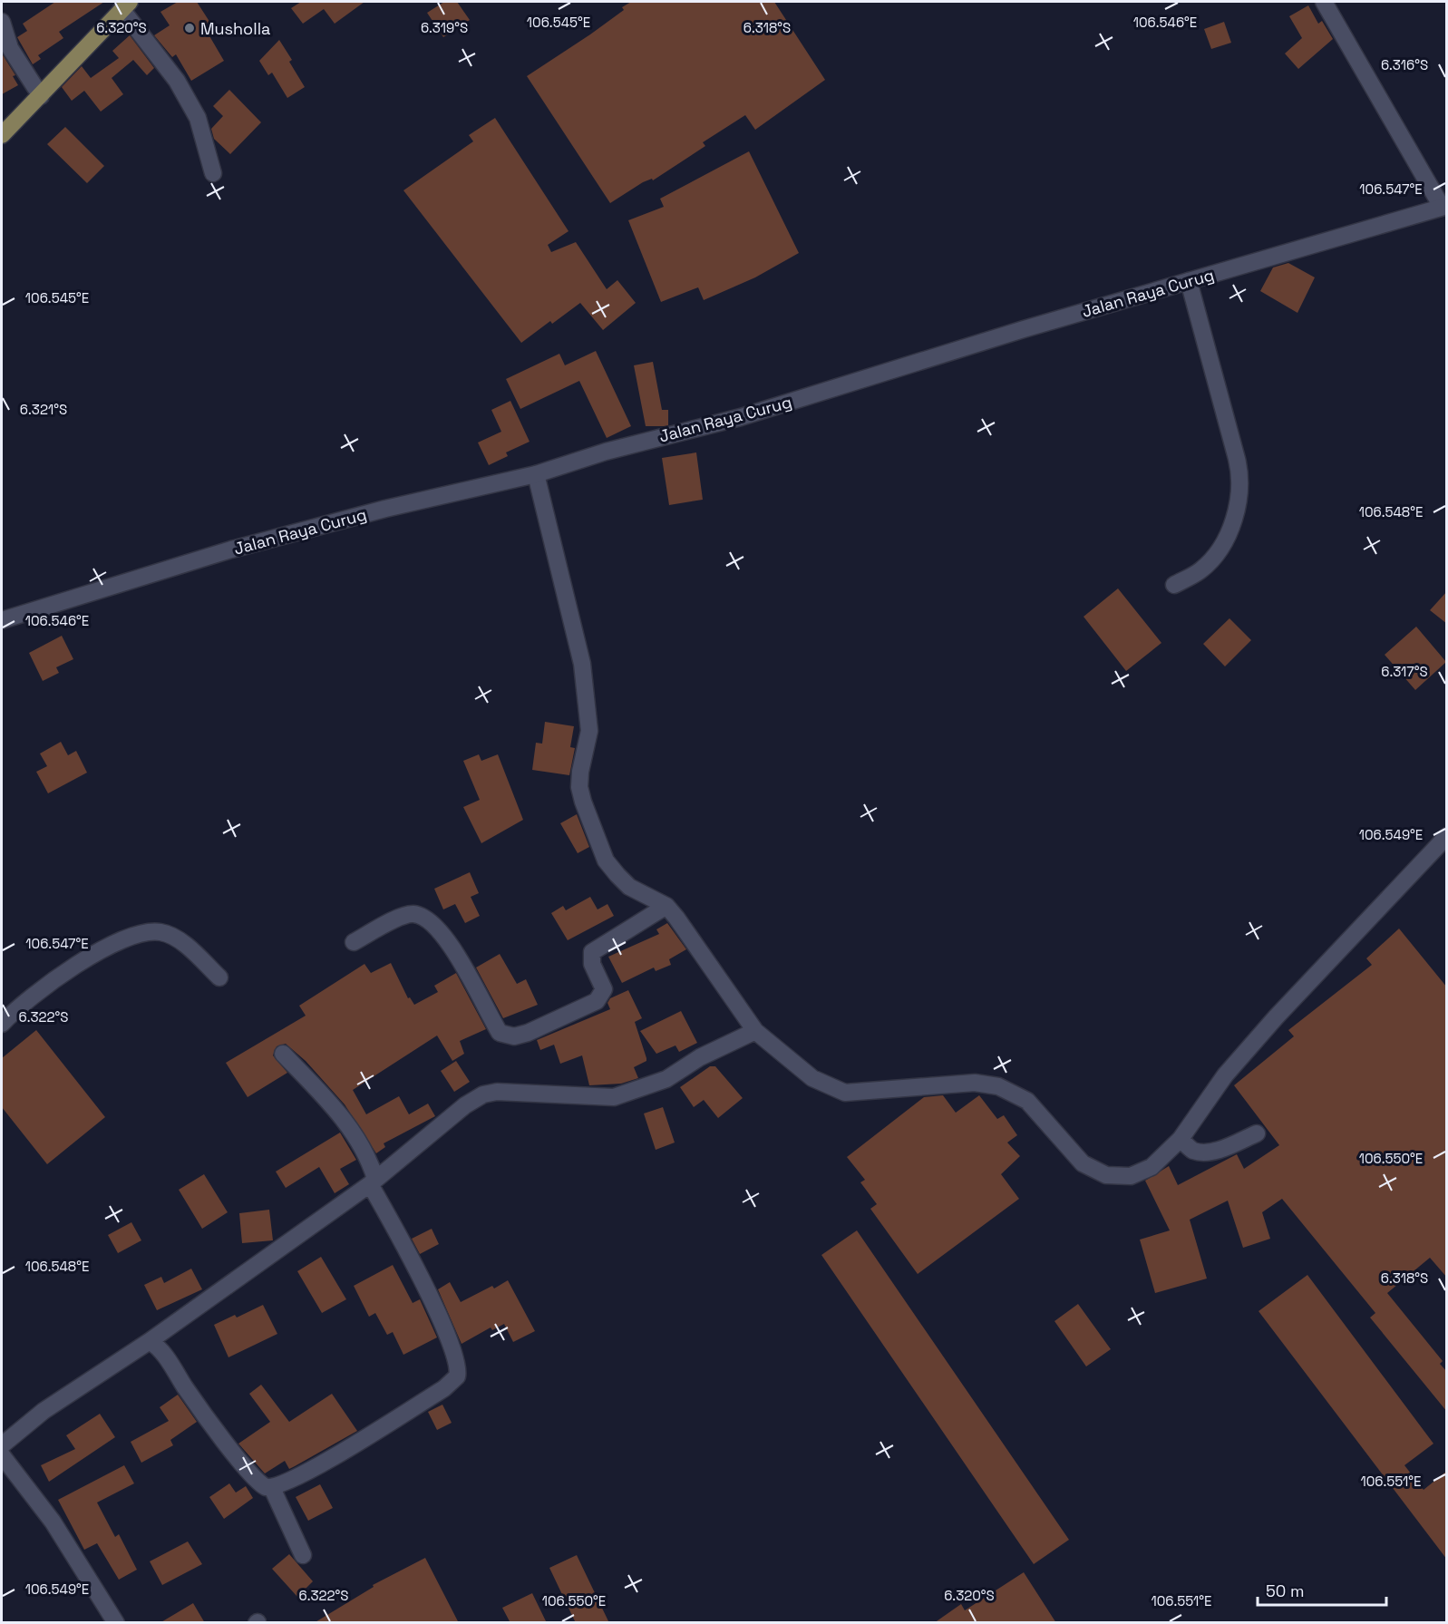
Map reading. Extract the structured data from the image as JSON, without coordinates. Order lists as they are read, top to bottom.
{
  "streets": {
    "street": ["Jalan Raya Curug"]
  },
  "places": ["Musholla"],
  "scale_bar": "50 m",
  "coordinates": [
    "106.545°E",
    "106.546°E",
    "6.320°S",
    "6.319°S",
    "6.318°S",
    "6.316°S",
    "106.547°E",
    "6.321°S",
    "106.548°E",
    "6.317°S",
    "106.549°E",
    "6.322°S",
    "106.550°E",
    "106.551°E"
  ]
}
